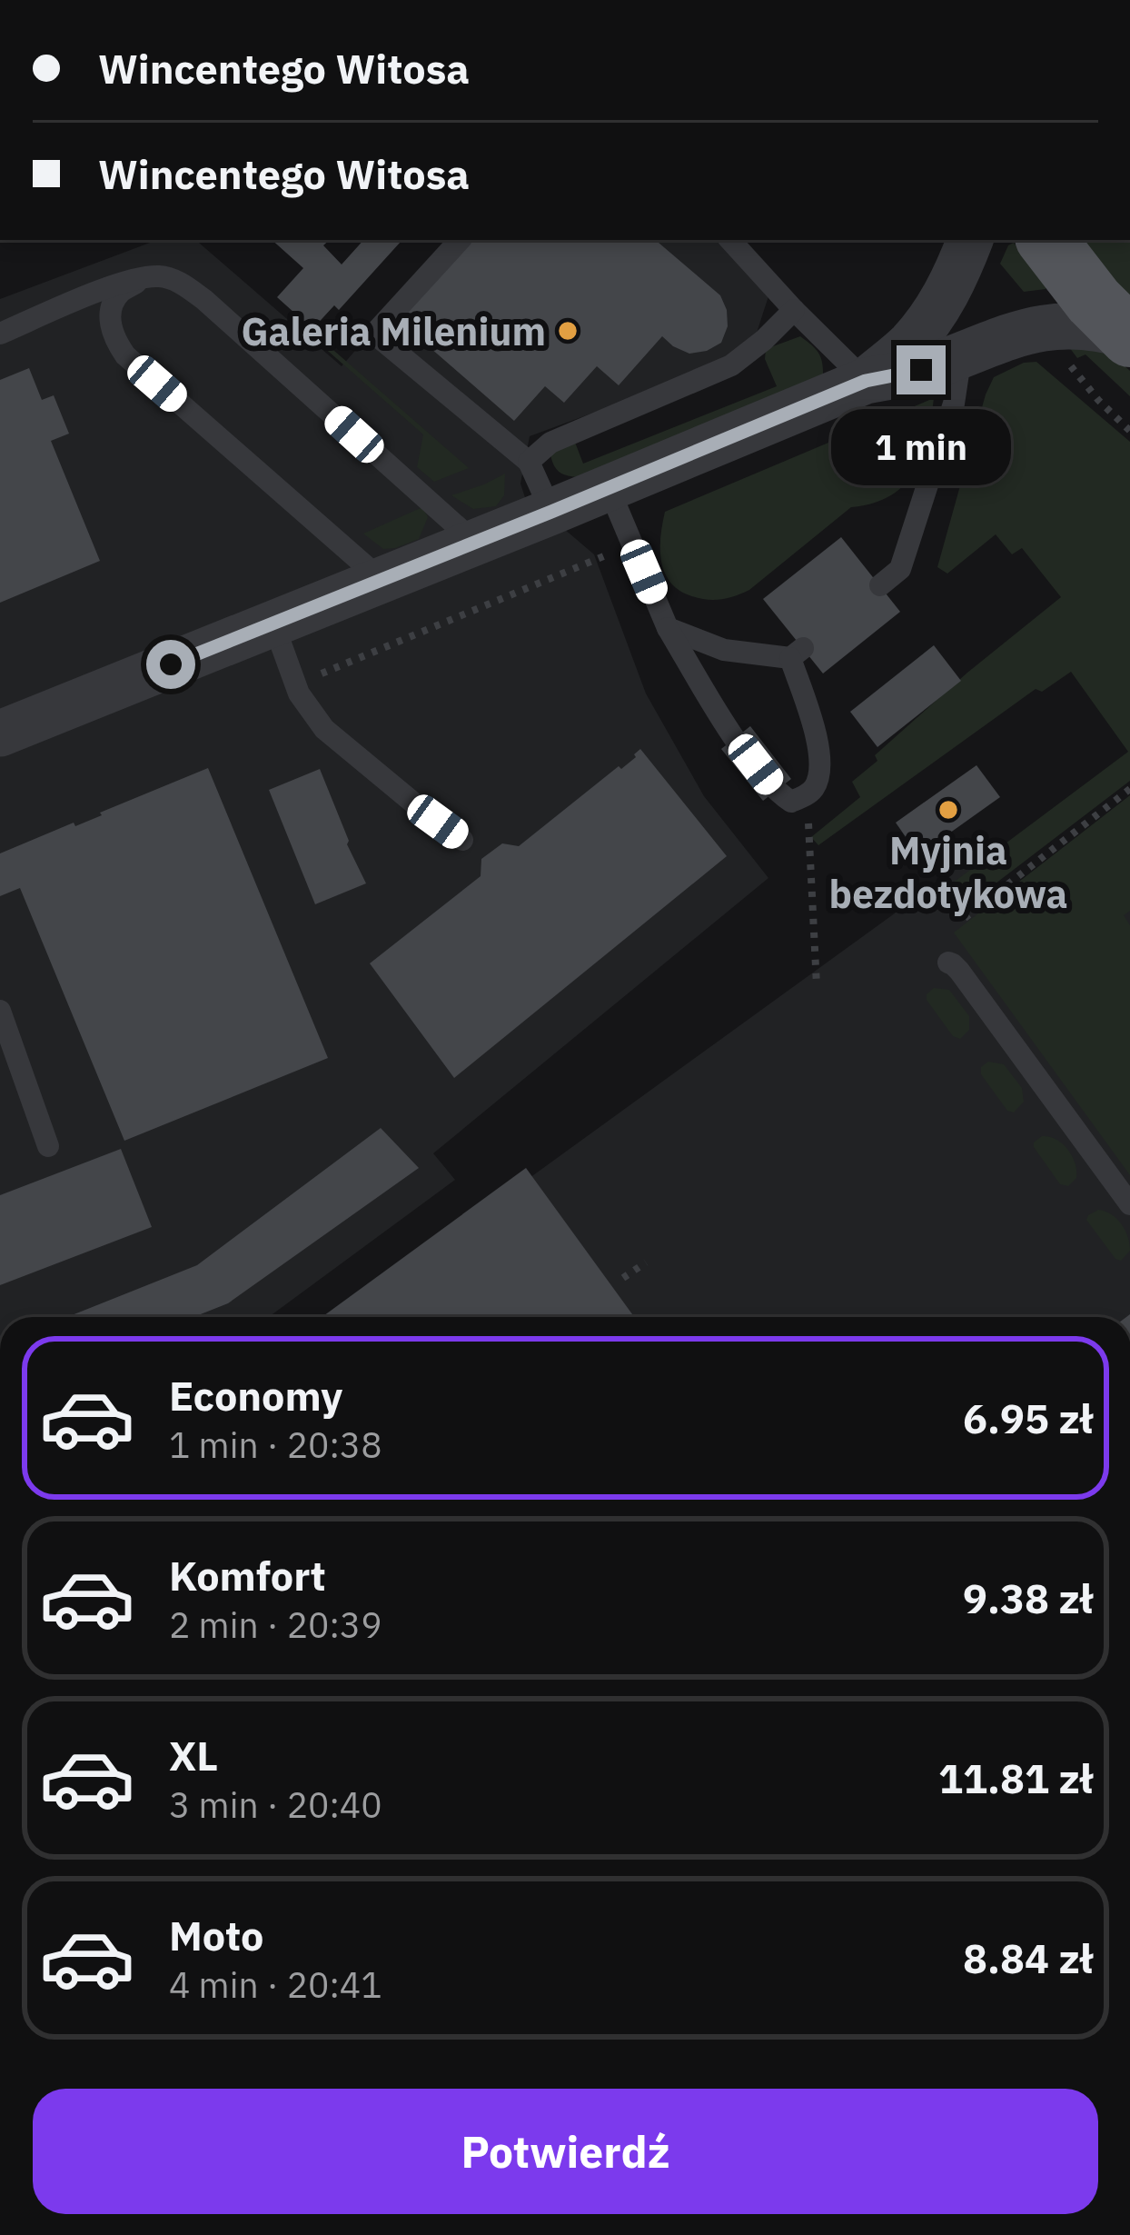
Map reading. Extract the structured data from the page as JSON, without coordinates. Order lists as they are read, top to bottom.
{
  "places": ["Galeria Milenium", "Myjnia bezdotykowa"],
  "page": {
    "banner": ["Wincentego Witosa", "Wincentego Witosa"],
    "bubble": "1 min",
    "list": [
      {
        "name": "Economy",
        "note": "1 min · 20:38",
        "value": "6.95 zł"
      },
      {
        "name": "Komfort",
        "note": "2 min · 20:39",
        "value": "9.38 zł"
      },
      {
        "name": "XL",
        "note": "3 min · 20:40",
        "value": "11.81 zł"
      },
      {
        "name": "Moto",
        "note": "4 min · 20:41",
        "value": "8.84 zł"
      }
    ],
    "buttons": "Potwierdź"
  }
}
